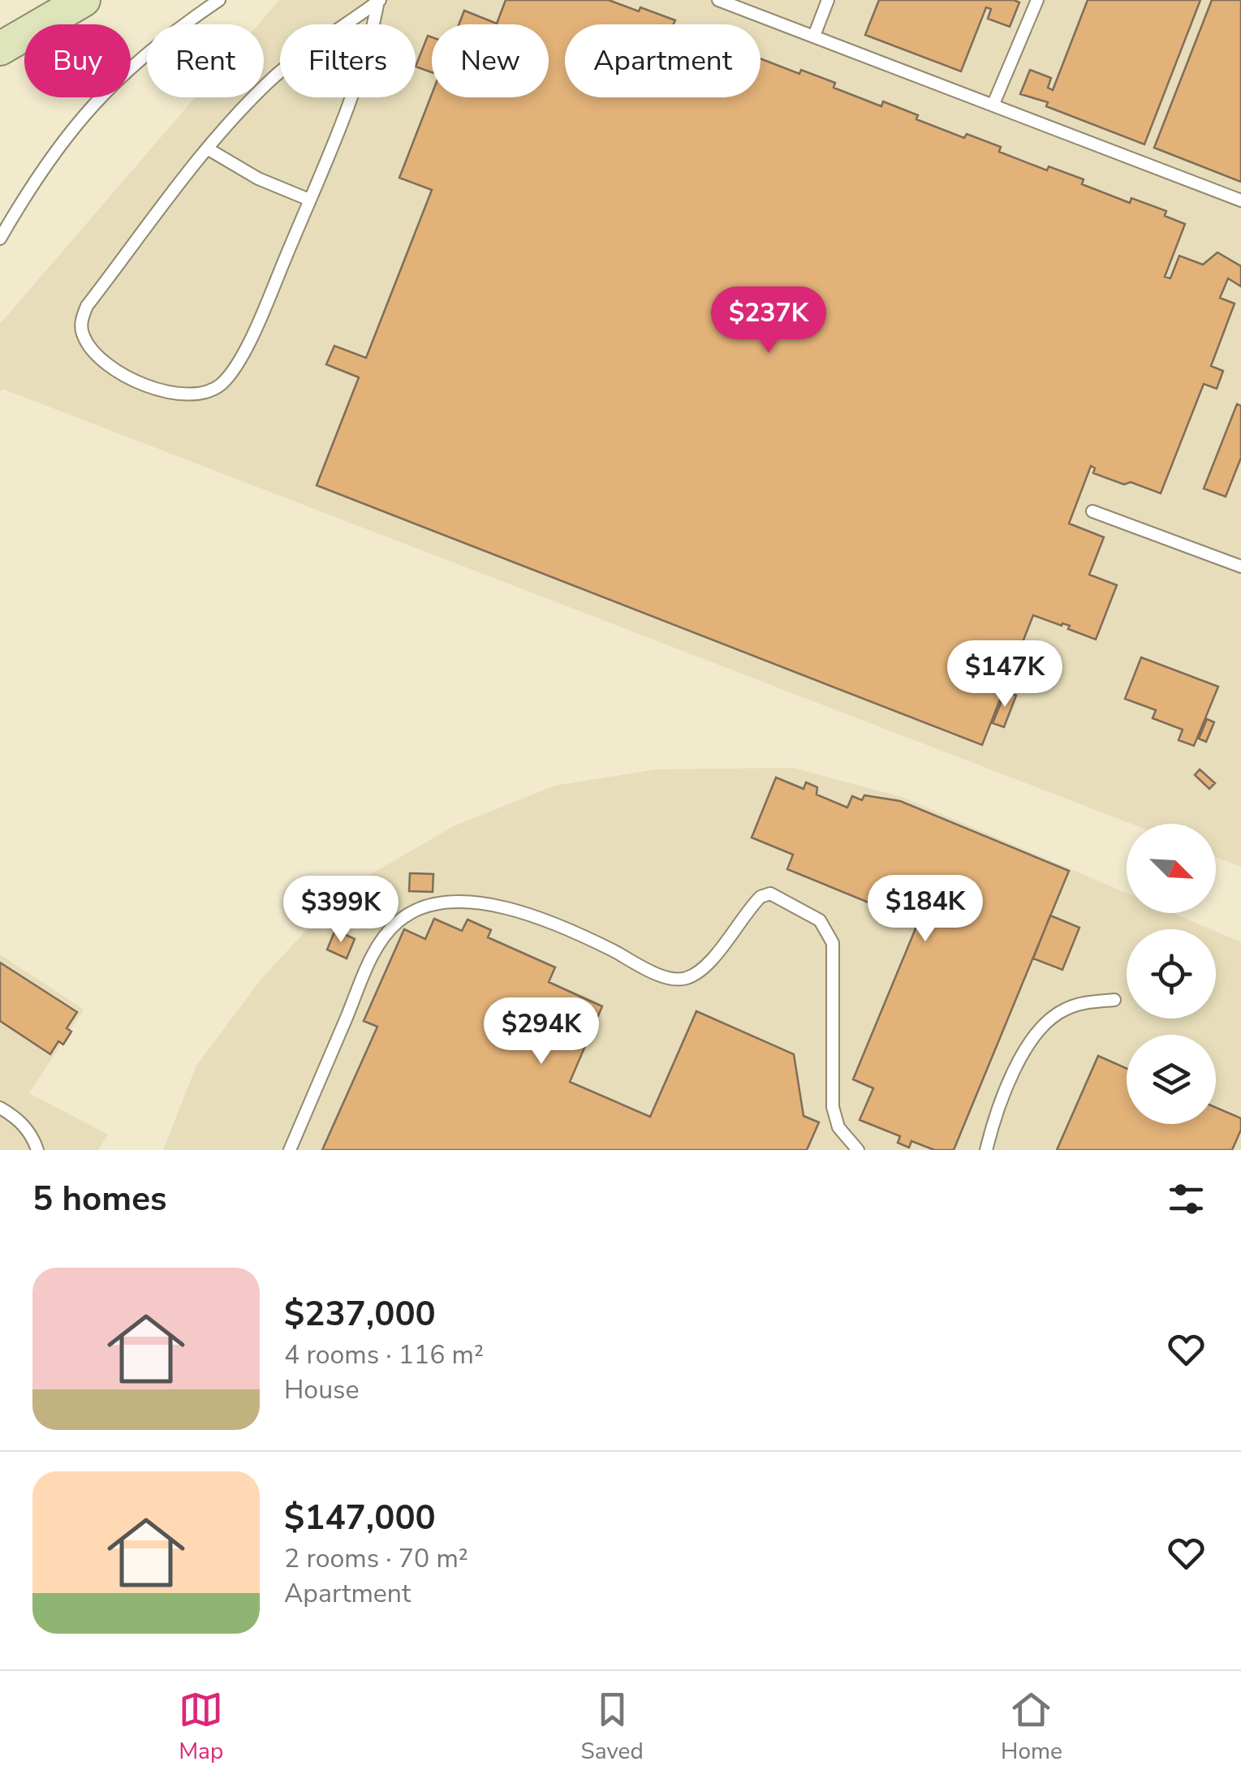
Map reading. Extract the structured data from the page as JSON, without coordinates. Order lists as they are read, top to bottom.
{
  "north": "bottom right",
  "page": {
    "chip": [
      "Buy",
      "Rent",
      "Filters",
      "New",
      "Apartment"
    ],
    "price": [
      "$237K",
      "$147K",
      "$184K",
      "$399K",
      "$294K"
    ],
    "heading": "5 homes",
    "list": [
      {
        "name": "$237,000",
        "note": "4 rooms · 116 m² · House"
      },
      {
        "name": "$147,000",
        "note": "2 rooms · 70 m² · Apartment"
      }
    ],
    "tabs": ["Map", "Saved", "Home"]
  }
}
